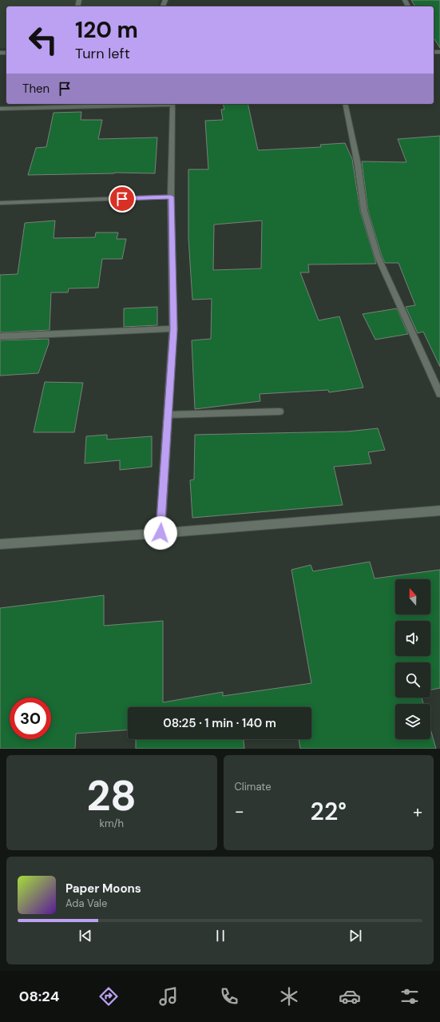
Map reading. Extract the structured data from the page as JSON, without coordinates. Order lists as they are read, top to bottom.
{
  "north": "top",
  "page": {
    "turn": ["120 m", "Turn left"],
    "then": "Then",
    "limit": "30",
    "trip": "08:25 · 1 min · 140 m",
    "tile": [
      ["28", "km/h"],
      "Climate"
    ],
    "heat": ["−", "22°", "+"],
    "song": ["Paper Moons", "Ada Vale"],
    "tabs": "08:24"
  }
}
